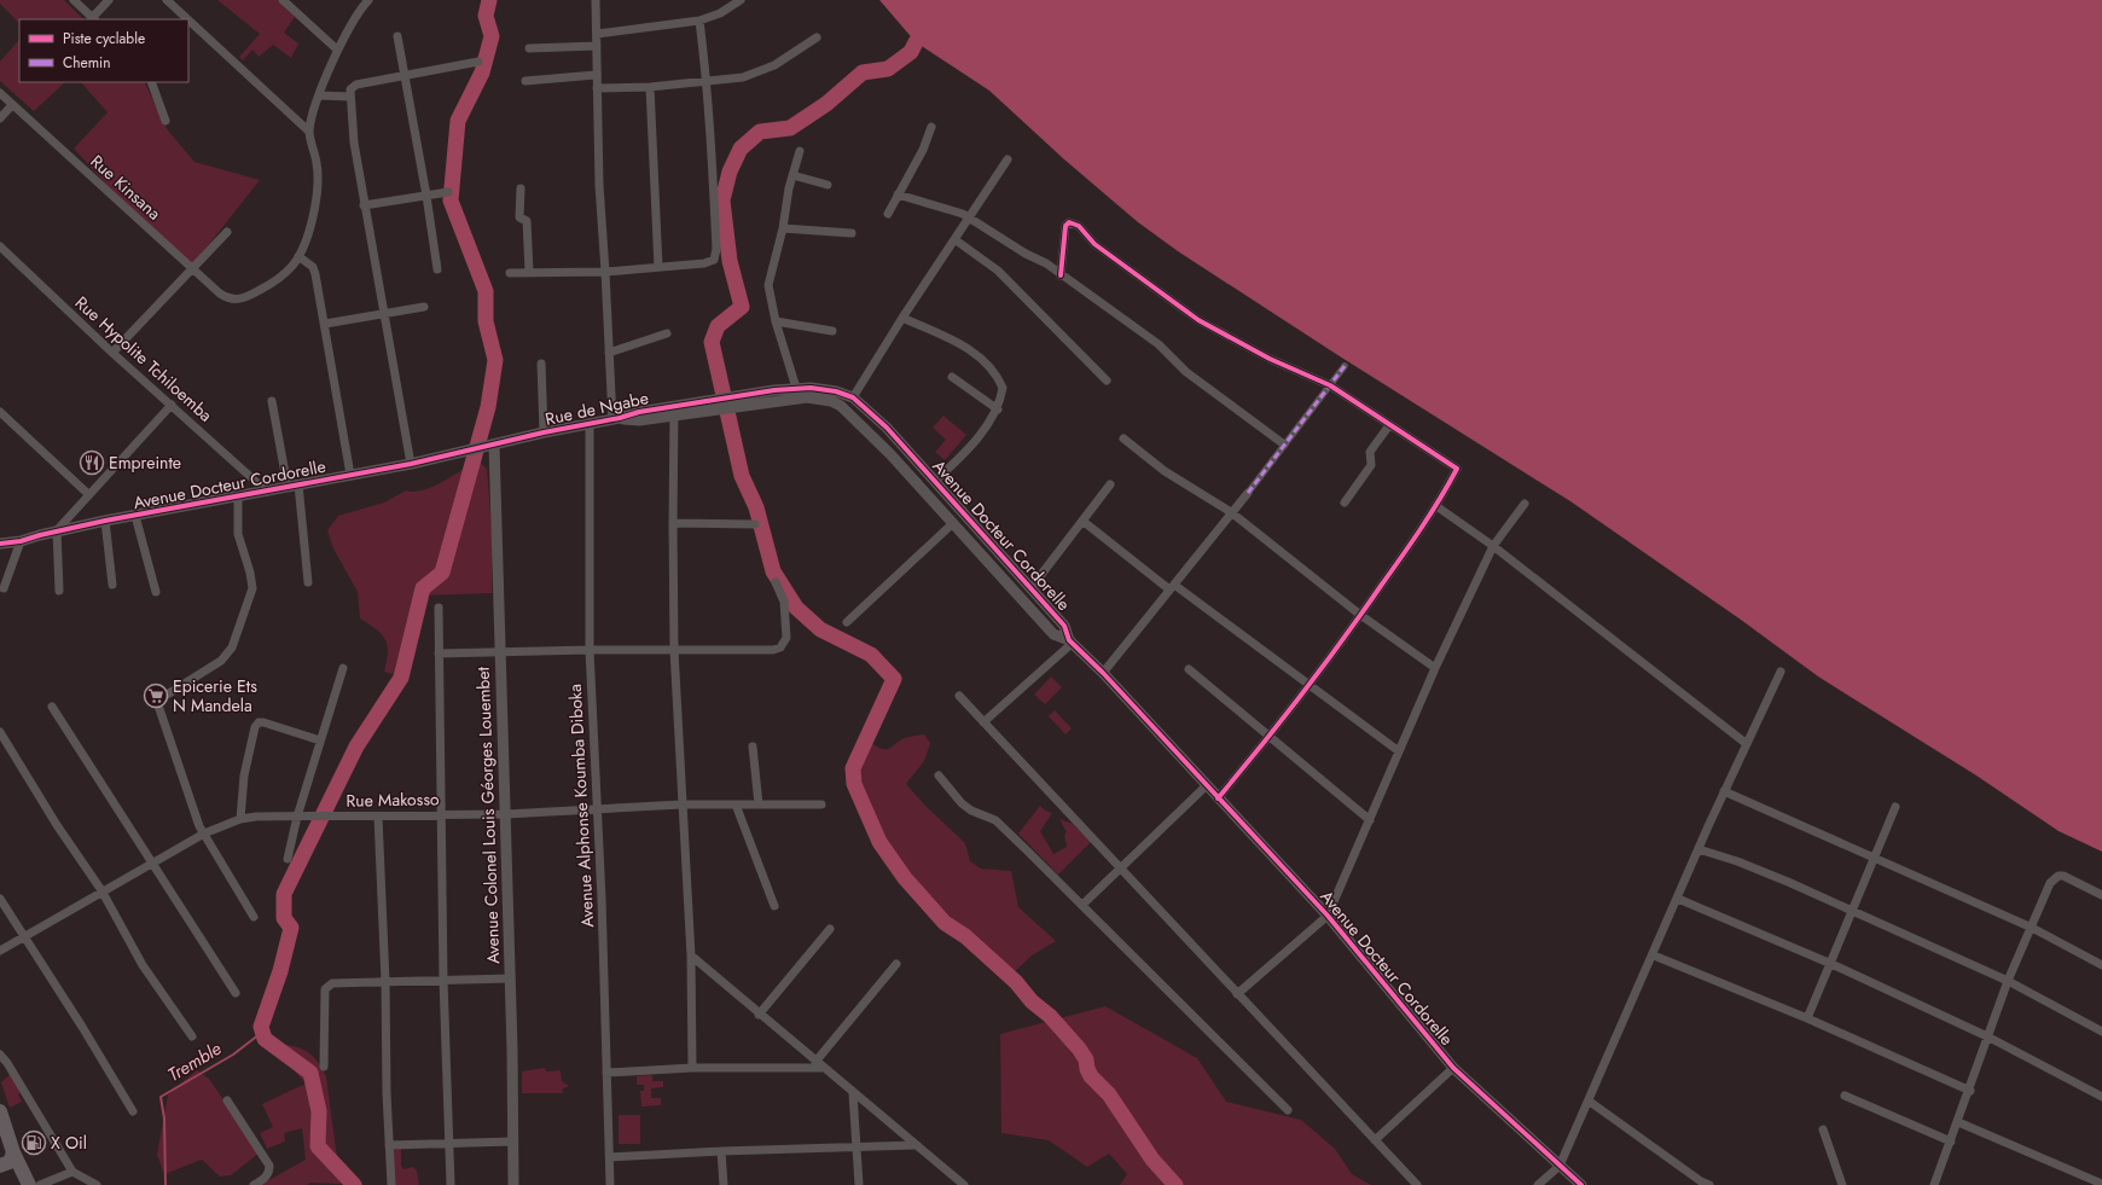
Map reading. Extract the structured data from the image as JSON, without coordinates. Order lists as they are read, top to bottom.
{
  "streets": {
    "street": [
      "Rue Kinsana",
      "Rue Hypolite Tchiloemba",
      "Rue de Ngabe",
      "Avenue Docteur Cordorelle",
      "Rue Makosso",
      "Avenue Alphonse Koumba Diboka",
      "Avenue Colonel Louis Géorges Louembet"
    ]
  },
  "crossings": [
    ["Rue Hypolite Tchiloemba", "Avenue Docteur Cordorelle"],
    ["Rue de Ngabe", "Avenue Docteur Cordorelle"],
    ["Rue de Ngabe", "Avenue Alphonse Koumba Diboka"],
    ["Rue de Ngabe", "Avenue Colonel Louis Géorges Louembet"],
    ["Rue Makosso", "Avenue Alphonse Koumba Diboka"],
    ["Rue Makosso", "Avenue Colonel Louis Géorges Louembet"]
  ],
  "water": ["Tremble"],
  "places": {
    "restaurant": ["Empreinte"],
    "supermarket": ["Epicerie Ets N Mandela"],
    "fuel station": ["X Oil"]
  },
  "legend": ["Piste cyclable", "Chemin"]
}
